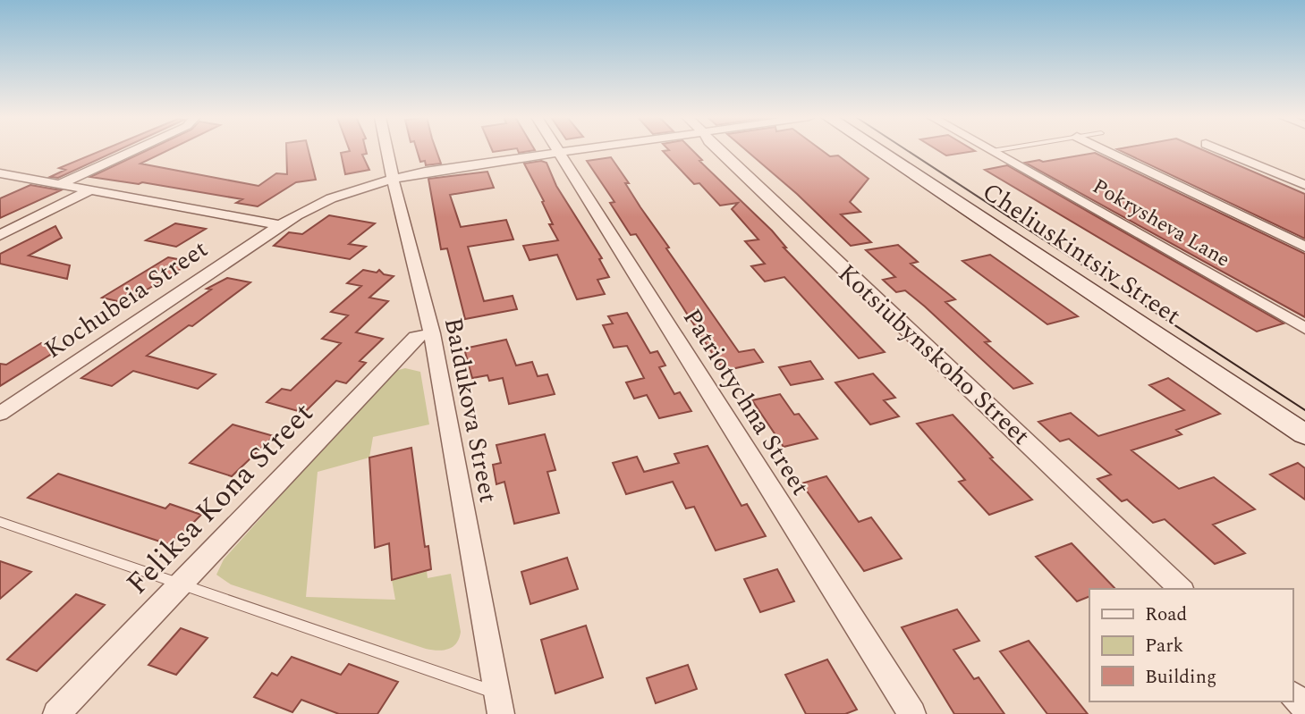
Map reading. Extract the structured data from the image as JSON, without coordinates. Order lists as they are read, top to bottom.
{
  "streets": {
    "main road": ["Cheliuskintsiv Street"],
    "street": [
      "Pokrysheva Lane",
      "Kochubeia Street",
      "Kotsiubynskoho Street",
      "Patriotychna Street",
      "Baidukova Street",
      "Feliksa Kona Street"
    ]
  },
  "crossings": [
    ["Kochubeia Street", "Patriotychna Street"],
    ["Kochubeia Street", "Baidukova Street"],
    ["Baidukova Street", "Feliksa Kona Street"]
  ],
  "legend": ["Road", "Park", "Building"]
}
